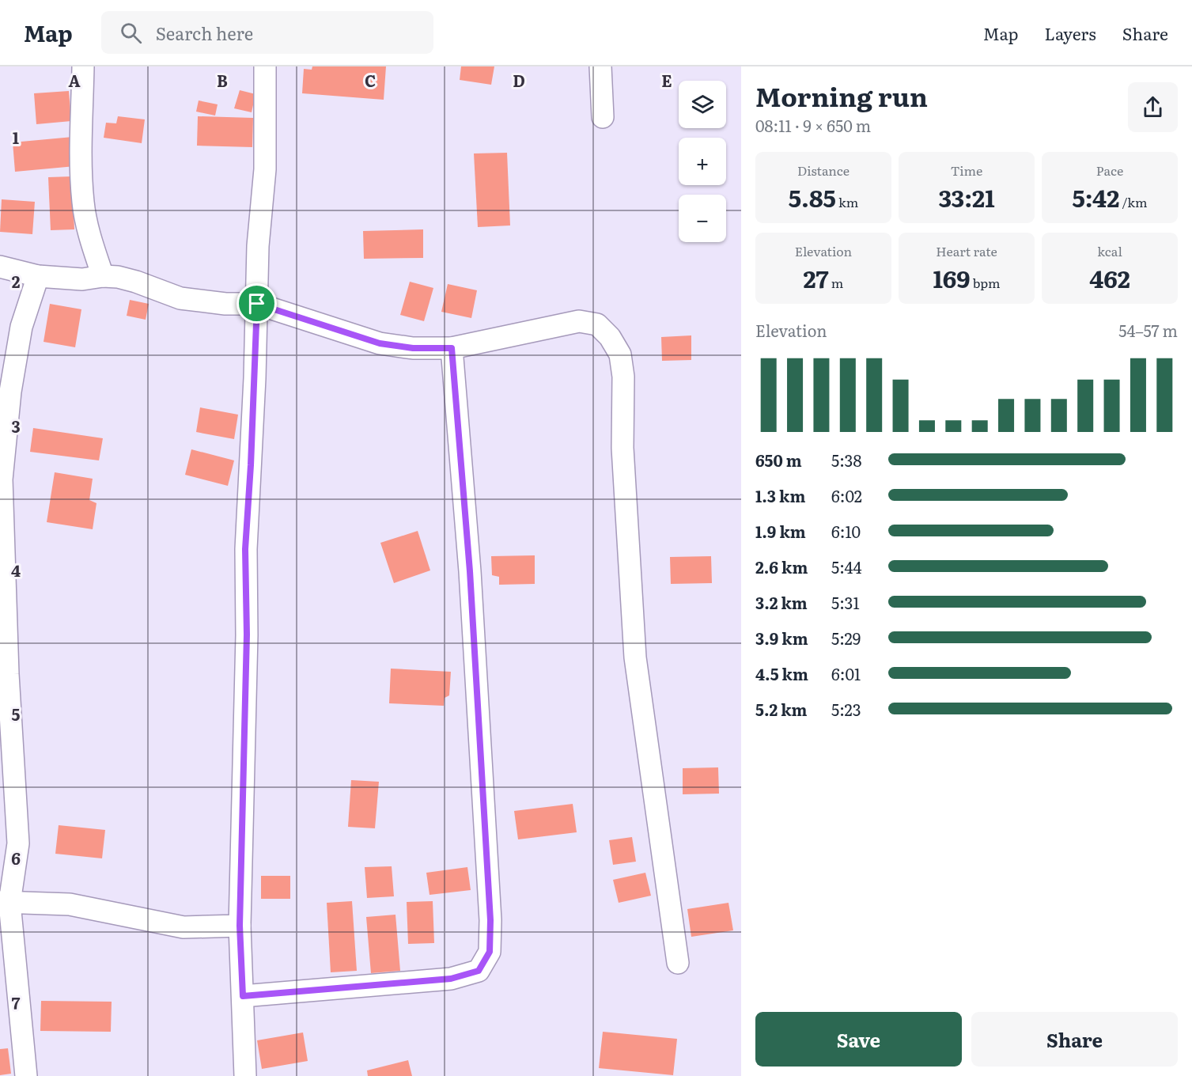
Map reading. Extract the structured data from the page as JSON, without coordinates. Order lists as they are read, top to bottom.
{
  "page": {
    "header": "Map",
    "search": "Search here",
    "nav": ["Map", "Layers", "Share"],
    "heading": ["Morning run", "08:11 · 9 × 650 m"],
    "map_buttons": ["+", "−"],
    "stats": [
      ["Distance", "5.85 km"],
      ["Time", "33:21"],
      ["Pace", "5:42 /km"],
      ["Elevation", "27 m"],
      ["Heart rate", "169 bpm"],
      ["kcal", "462"]
    ],
    "chart": ["Elevation", "54–57 m"],
    "list": [
      {
        "name": "650 m",
        "note": "5:38"
      },
      {
        "name": "1.3 km",
        "note": "6:02"
      },
      {
        "name": "1.9 km",
        "note": "6:10"
      },
      {
        "name": "2.6 km",
        "note": "5:44"
      },
      {
        "name": "3.2 km",
        "note": "5:31"
      },
      {
        "name": "3.9 km",
        "note": "5:29"
      },
      {
        "name": "4.5 km",
        "note": "6:01"
      },
      {
        "name": "5.2 km",
        "note": "5:23"
      }
    ],
    "buttons": ["Save", "Share"]
  },
  "grid": {
    "columns": [
      "A",
      "B",
      "C",
      "D",
      "E"
    ],
    "rows": [
      "1",
      "2",
      "3",
      "4",
      "5",
      "6",
      "7"
    ]
  }
}
